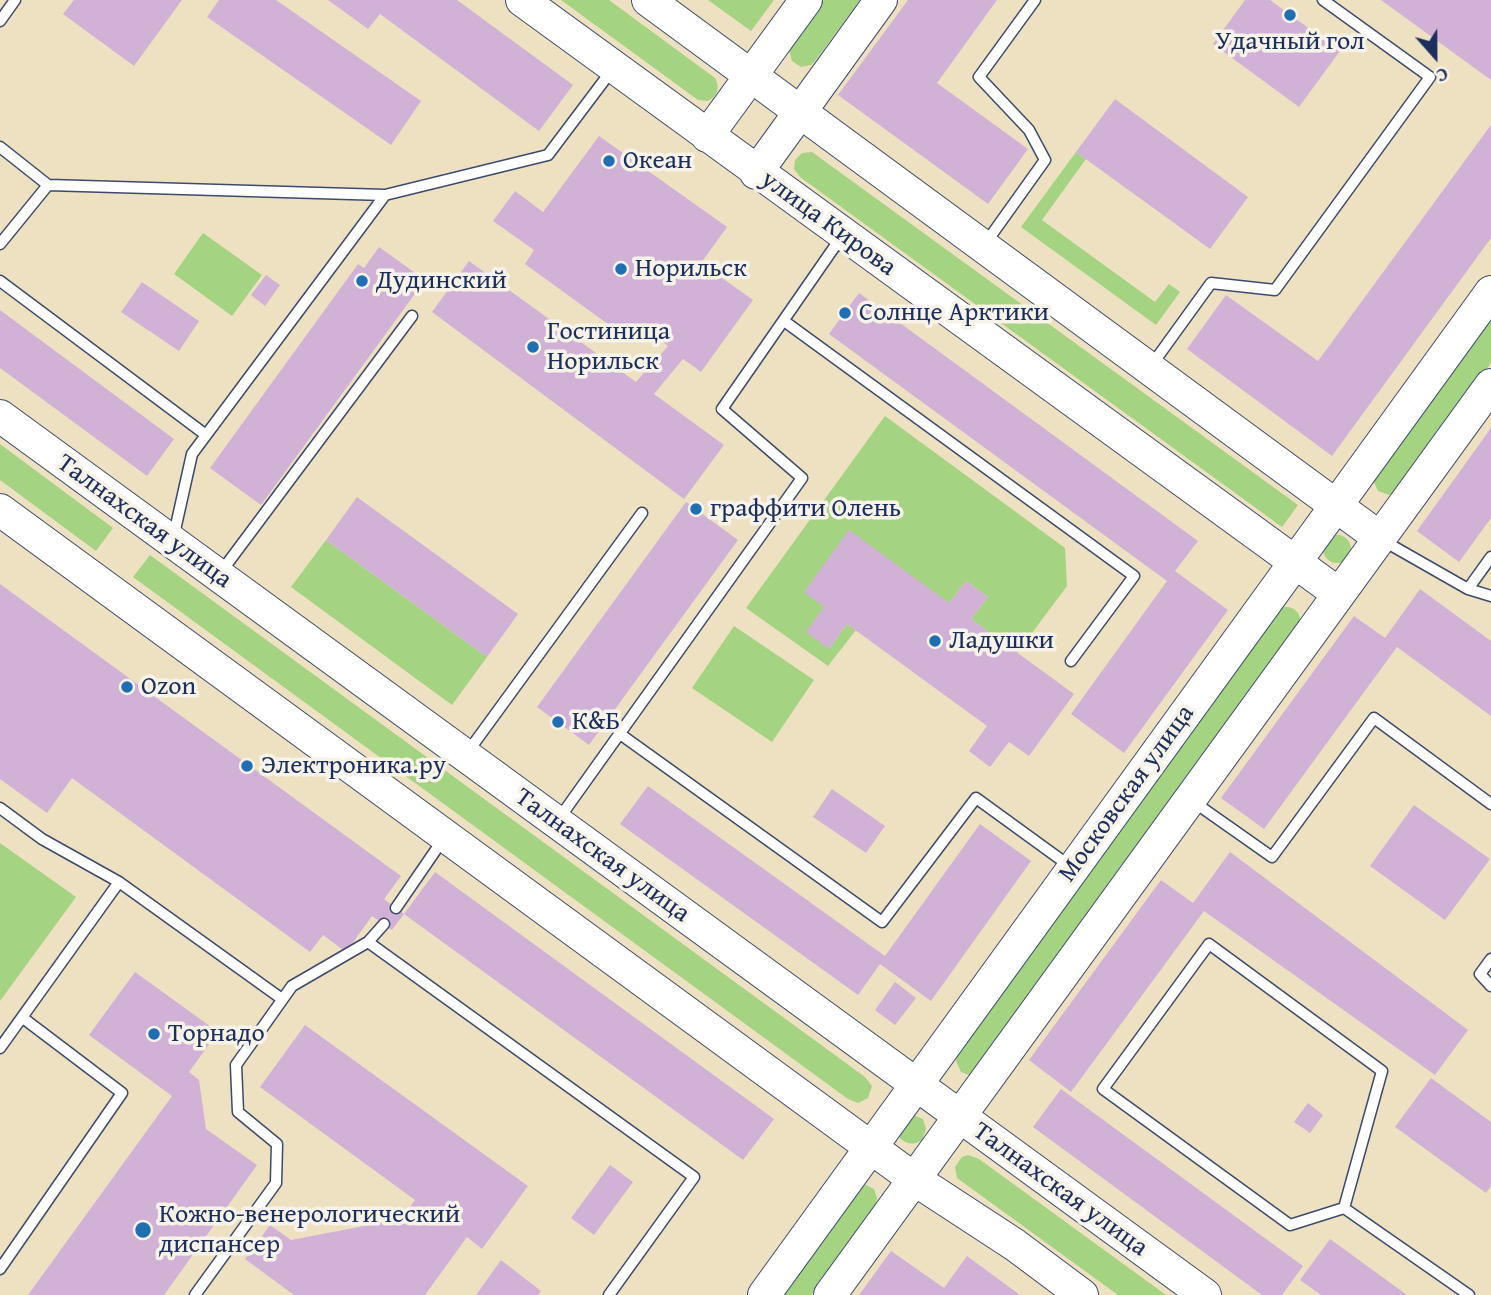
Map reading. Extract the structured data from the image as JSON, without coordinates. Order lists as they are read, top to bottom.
{
  "streets": {
    "street": ["улица Кирова", "Талнахская улица", "Московская улица"]
  },
  "crossings": [
    ["улица Кирова", "Московская улица"],
    ["Талнахская улица", "Московская улица"]
  ],
  "places": [
    "Удачный гол",
    "Океан",
    "Норильск",
    "Дудинский",
    "Солнце Арктики",
    "Гостиница Норильск",
    "граффити Олень",
    "Ладушки",
    "Ozon",
    "К&Б",
    "Электроника.ру",
    "Торнадо",
    "Кожно-венерологический диспансер"
  ],
  "north": "bottom"
}
